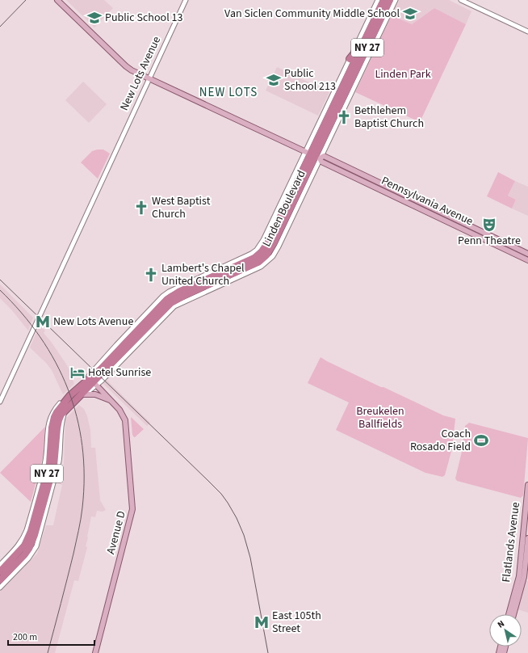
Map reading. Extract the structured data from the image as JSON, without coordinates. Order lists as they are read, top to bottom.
{
  "streets": {
    "highway": ["NY 27", "Linden Boulevard"],
    "main road": ["Pennsylvania Avenue", "Avenue D", "Flatlands Avenue"],
    "street": ["New Lots Avenue"]
  },
  "crossings": [
    ["New Lots Avenue", "Pennsylvania Avenue"],
    ["Pennsylvania Avenue", "Linden Boulevard"],
    ["Linden Boulevard", "Avenue D"]
  ],
  "districts": ["NEW LOTS"],
  "parks": ["Linden Park", "Breukelen Ballfields"],
  "places": {
    "school or university": ["Van Siclen Community Middle School", "Public School 13", "Public School 213"],
    "church": ["Bethlehem Baptist Church", "West Baptist Church", "Lambert's Chapel United Church"],
    "theatre": ["Penn Theatre"],
    "metro station": ["New Lots Avenue", "East 105th Street"],
    "hotel": ["Hotel Sunrise"],
    "sports": ["Coach Rosado Field"]
  },
  "scale_bar": "200 m",
  "north": "top left"
}
